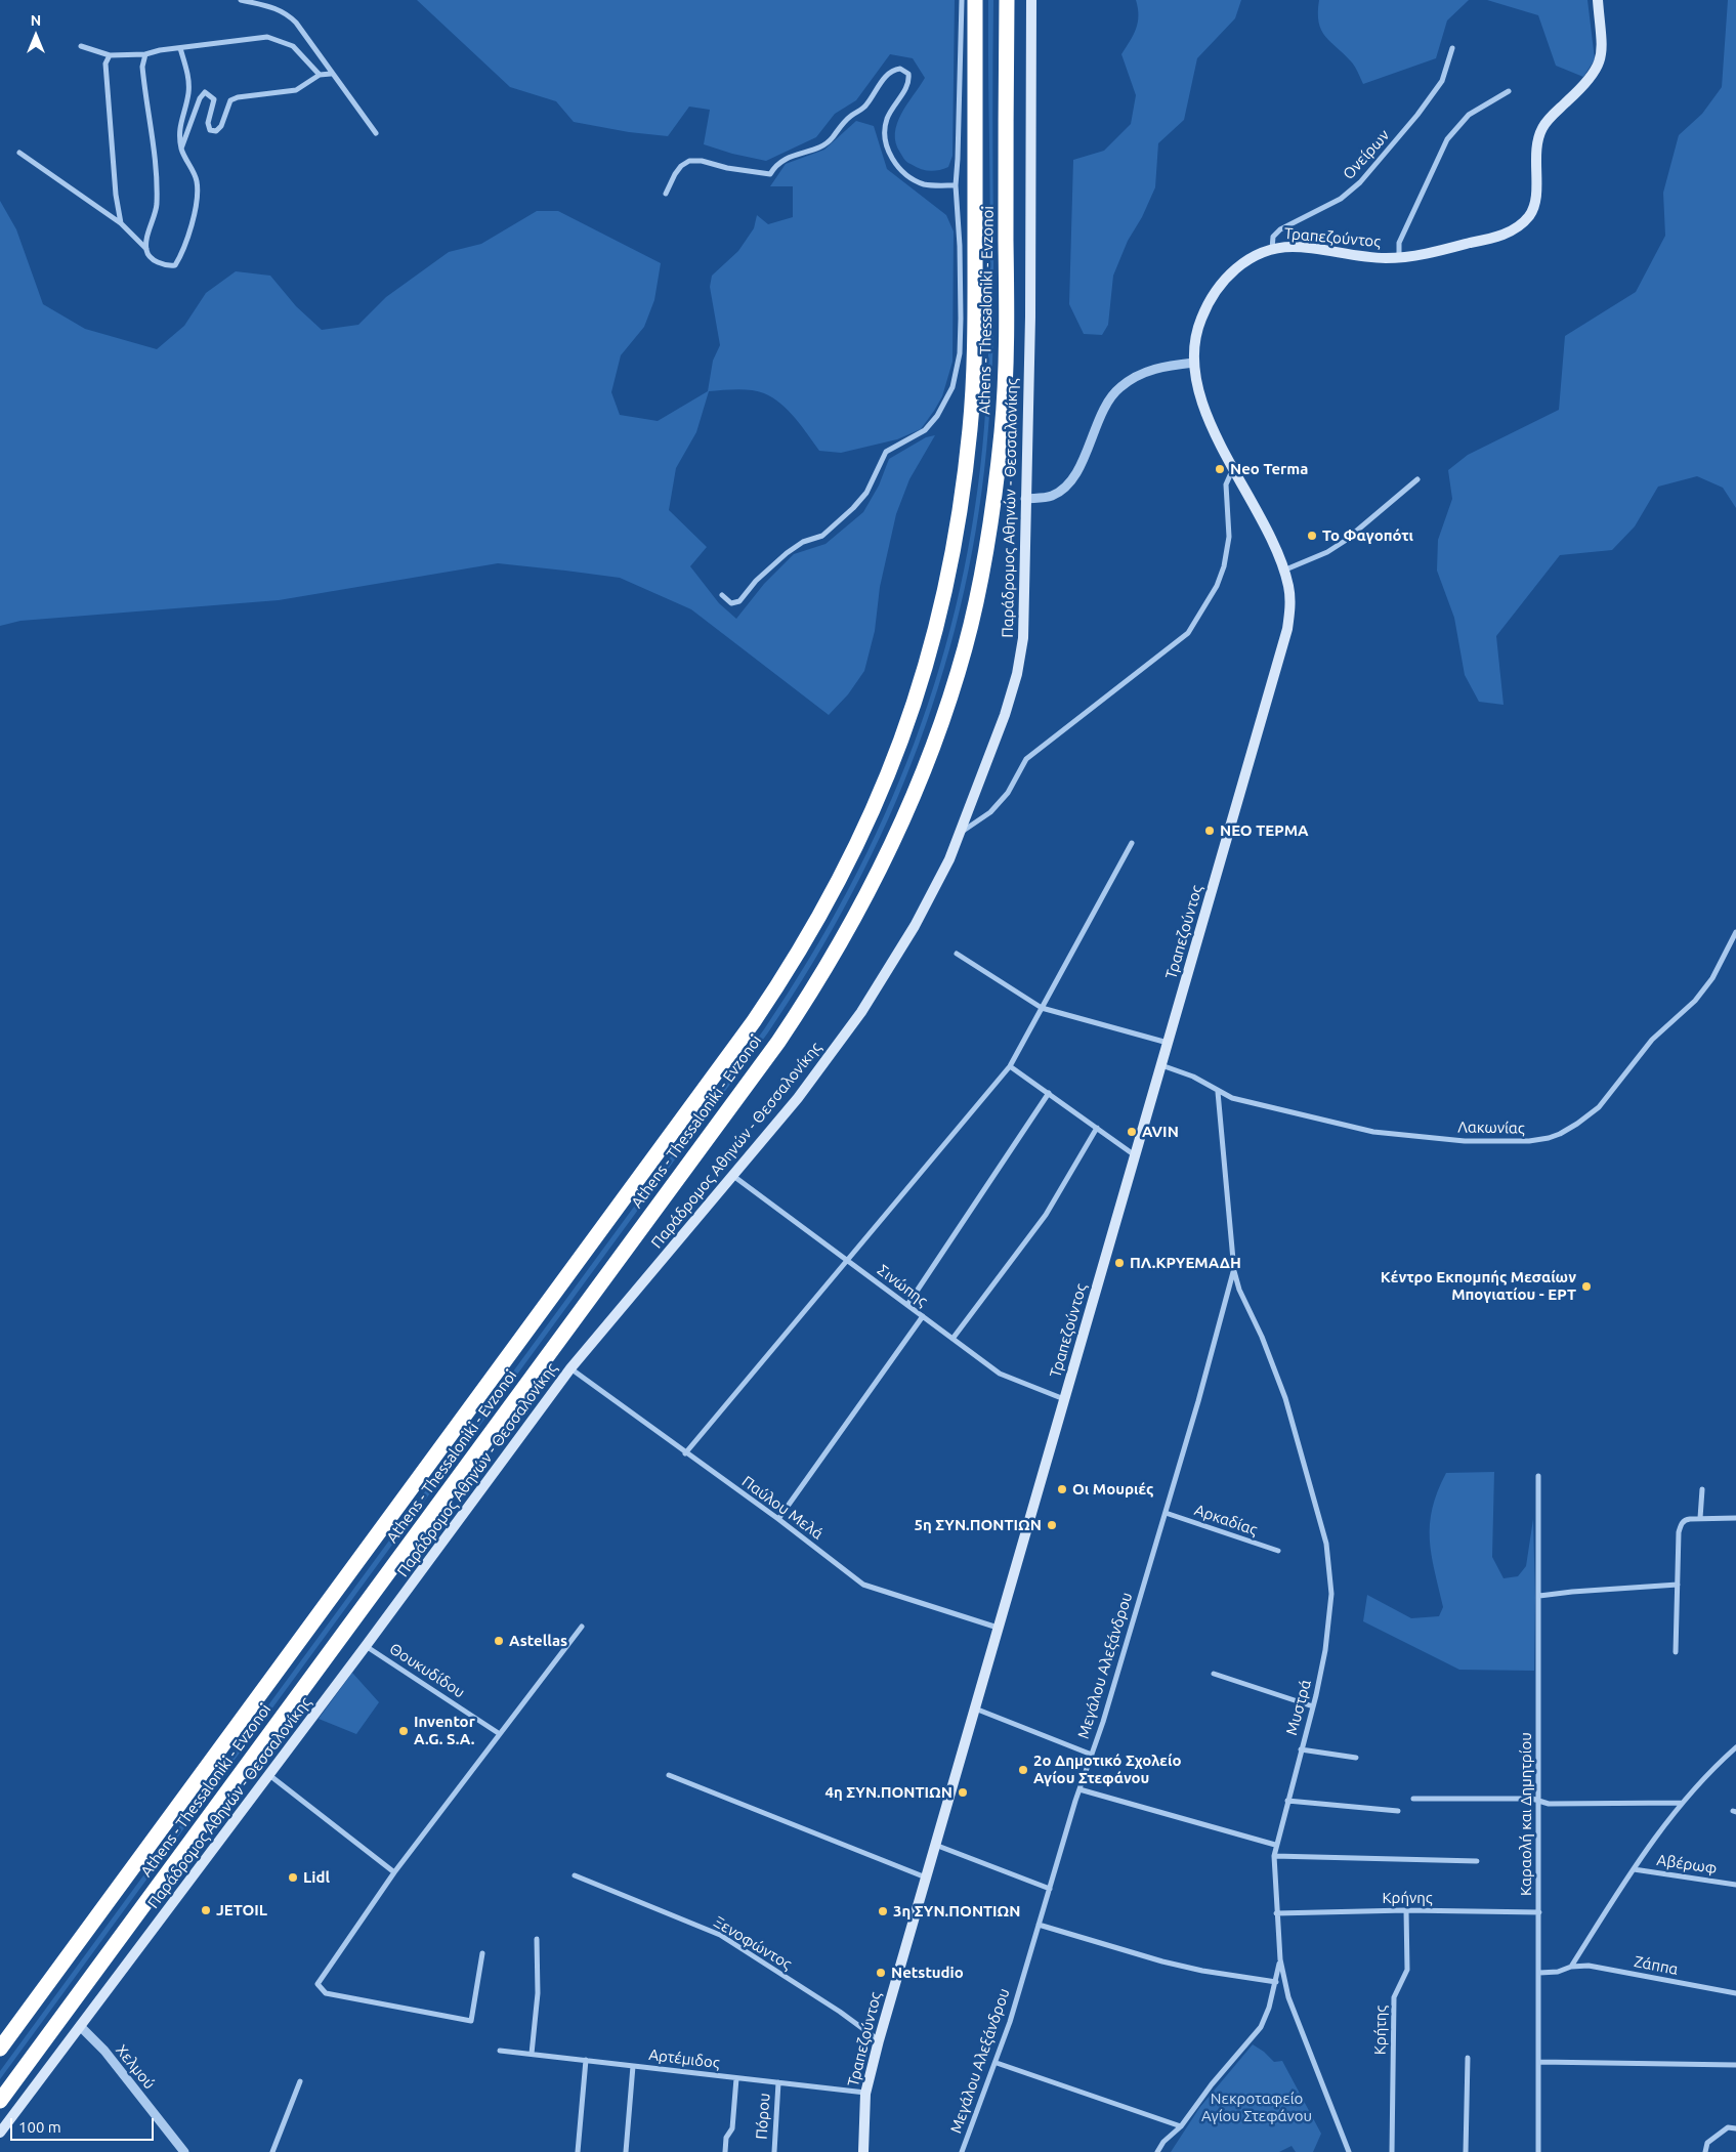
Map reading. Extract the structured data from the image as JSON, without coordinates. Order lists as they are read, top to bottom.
{
  "streets": {
    "highway": ["Athens - Thessaloniki - Evzonoi"],
    "main road": ["Τραπεζούντος", "Παράδρομος Αθηνών - Θεσσαλονίκης"],
    "street": [
      "Ονείρων",
      "Λακωνίας",
      "Σινώπης",
      "Παύλου Μελά",
      "Αρκαδίας",
      "Μεγάλου Αλεξάνδρου",
      "Θουκυδίδου",
      "Μυστρά",
      "Καραολή και Δημητρίου",
      "Αβέρωφ",
      "Κρήνης",
      "Ξενοφώντος",
      "Ζάππα",
      "Κρήτης",
      "Αρτέμιδος",
      "Χελμού",
      "Πόρου"
    ]
  },
  "crossings": [
    ["Ονείρων", "Τραπεζούντος"],
    ["Τραπεζούντος", "Λακωνίας"],
    ["Τραπεζούντος", "Σινώπης"],
    ["Τραπεζούντος", "Παύλου Μελά"],
    ["Τραπεζούντος", "Ξενοφώντος"],
    ["Τραπεζούντος", "Αρτέμιδος"],
    ["Παράδρομος Αθηνών - Θεσσαλονίκης", "Σινώπης"],
    ["Παράδρομος Αθηνών - Θεσσαλονίκης", "Παύλου Μελά"],
    ["Παράδρομος Αθηνών - Θεσσαλονίκης", "Θουκυδίδου"],
    ["Παράδρομος Αθηνών - Θεσσαλονίκης", "Χελμού"],
    ["Αρκαδίας", "Μεγάλου Αλεξάνδρου"],
    ["Μεγάλου Αλεξάνδρου", "Μυστρά"],
    ["Μυστρά", "Κρήνης"],
    ["Καραολή και Δημητρίου", "Κρήνης"],
    ["Καραολή και Δημητρίου", "Ζάππα"],
    ["Κρήνης", "Κρήτης"],
    ["Αρτέμιδος", "Πόρου"]
  ],
  "parks": ["Νεκροταφείο Αγίου Στεφάνου"],
  "places": [
    "Neo Terma",
    "Το Φαγοπότι",
    "ΝΕΟ ΤΕΡΜΑ",
    "AVIN",
    "ΠΛ.ΚΡΥΕΜΑΔΗ",
    "Κέντρο Εκπομπής Μεσαίων Μπογιατίου - ΕΡΤ",
    "Οι Μουριές",
    "5η ΣΥΝ.ΠΟΝΤΙΩΝ",
    "Astellas",
    "Inventor A.G. S.A.",
    "2ο Δημοτικό Σχολείο Αγίου Στεφάνου",
    "4η ΣΥΝ.ΠΟΝΤΙΩΝ",
    "Lidl",
    "JETOIL",
    "3η ΣΥΝ.ΠΟΝΤΙΩΝ",
    "Netstudio"
  ],
  "scale_bar": "100 m",
  "north": "top"
}
